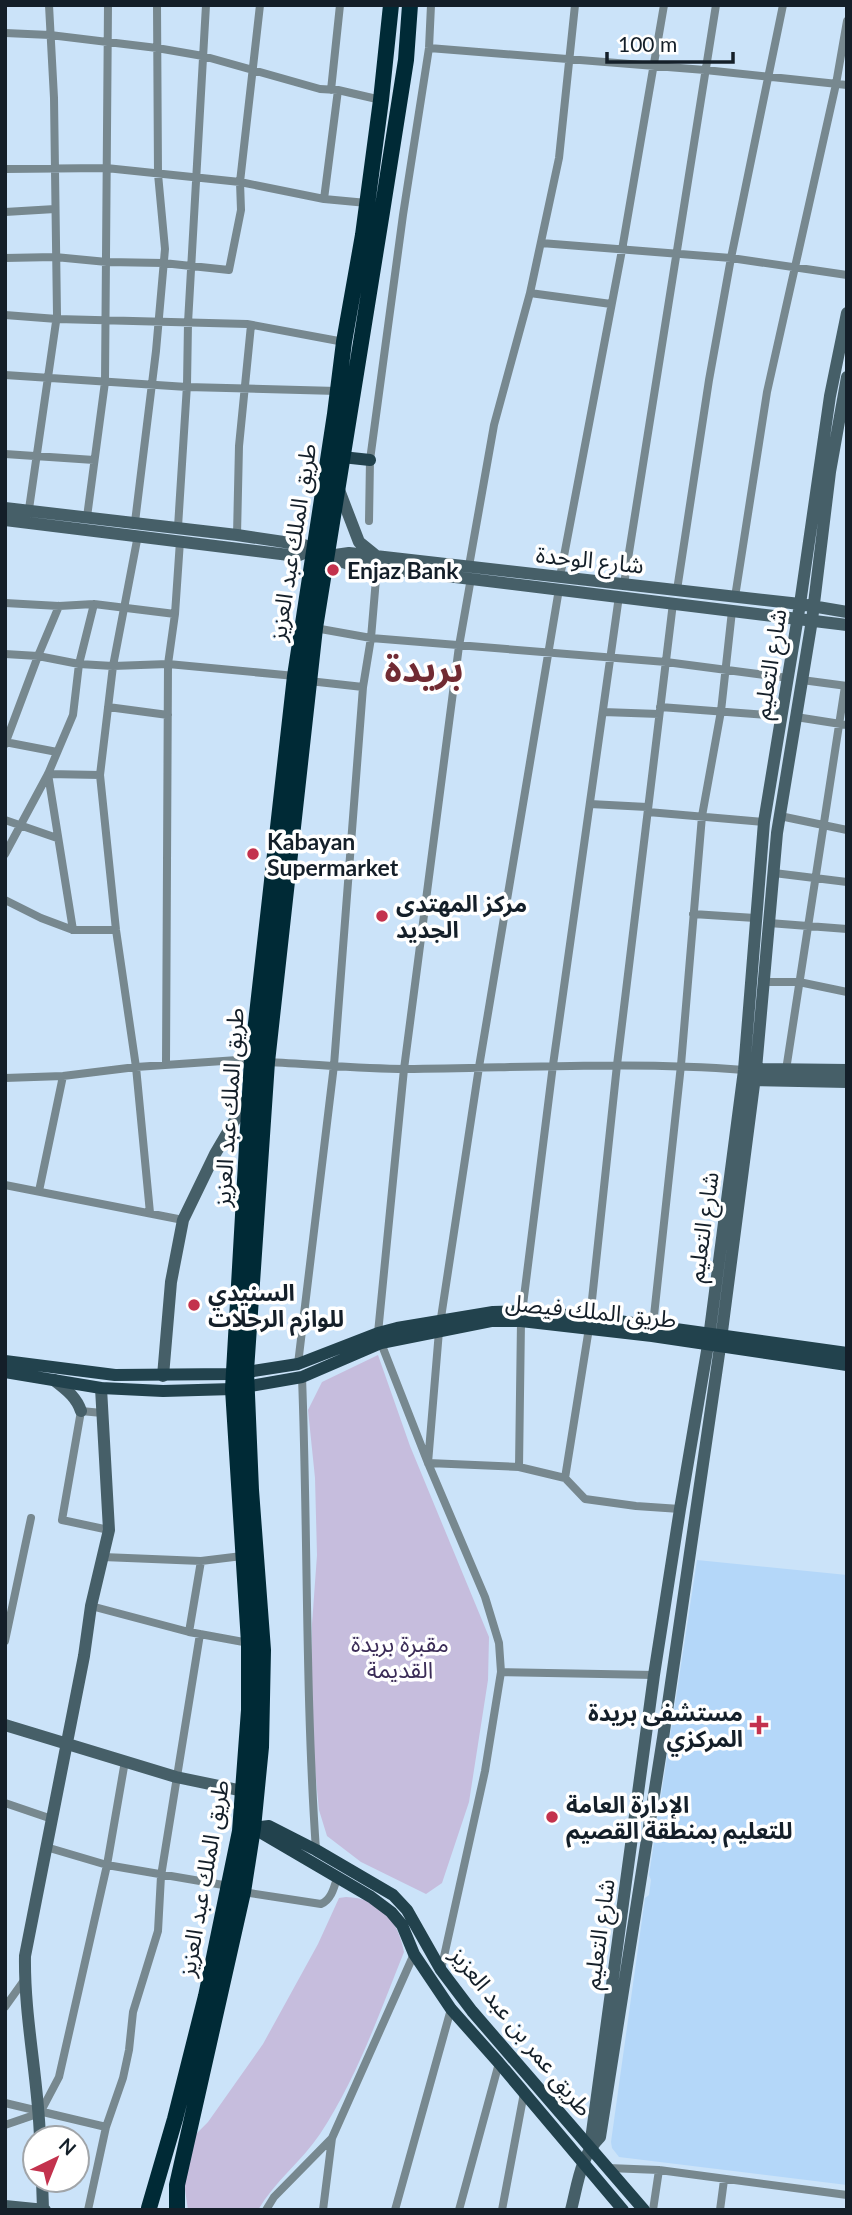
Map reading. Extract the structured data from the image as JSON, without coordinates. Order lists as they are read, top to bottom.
{
  "streets": {
    "highway": ["طريق الملك عبد العزيز"],
    "main road": ["طريق الملك فيصل", "طريق عمر بن عبد العزيز"],
    "street": ["شارع الوحدة", "شارع التعليم"]
  },
  "crossings": [
    ["طريق الملك عبد العزيز", "شارع الوحدة"],
    ["طريق الملك عبد العزيز", "طريق الملك فيصل"],
    ["طريق الملك عبد العزيز", "طريق عمر بن عبد العزيز"],
    ["شارع الوحدة", "شارع التعليم"],
    ["شارع التعليم", "طريق الملك فيصل"],
    ["شارع التعليم", "طريق عمر بن عبد العزيز"]
  ],
  "districts": ["بريدة"],
  "parks": ["مقبرة بريدة القديمة"],
  "places": {
    "other": [
      "Enjaz Bank",
      "Kabayan Supermarket",
      "مركز المهتدى الجديد",
      "السنيدي للوازم الرحلات",
      "الإدارة العامة للتعليم بمنطقة القصيم"
    ],
    "health": ["مستشفى بريدة المركزي"]
  },
  "scale_bar": "100 m",
  "north": "top right"
}
